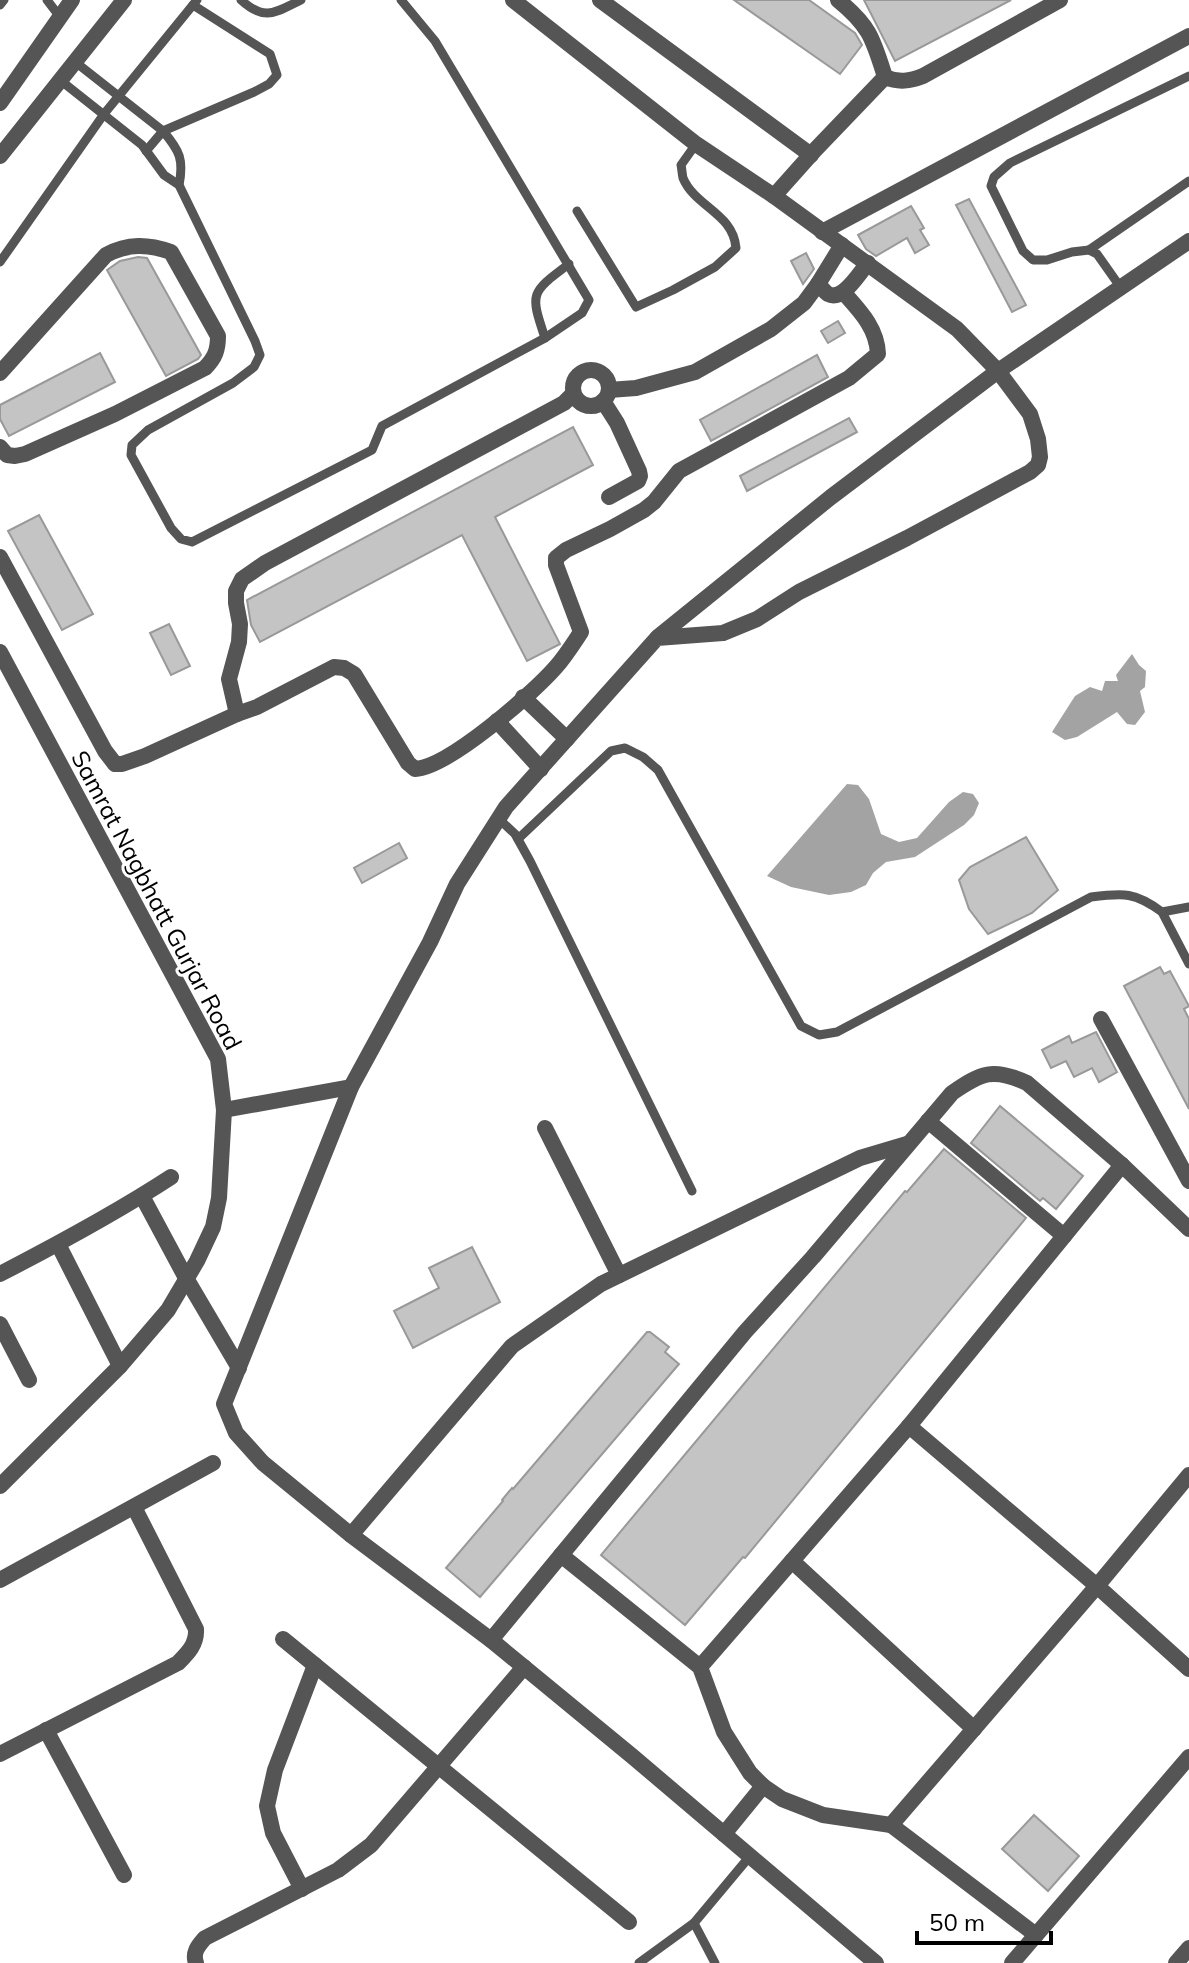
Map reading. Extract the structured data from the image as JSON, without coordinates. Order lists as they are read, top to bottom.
{
  "streets": {
    "street": ["Samrat Nagbhatt Gurjar Road"]
  },
  "scale_bar": "50 m"
}
